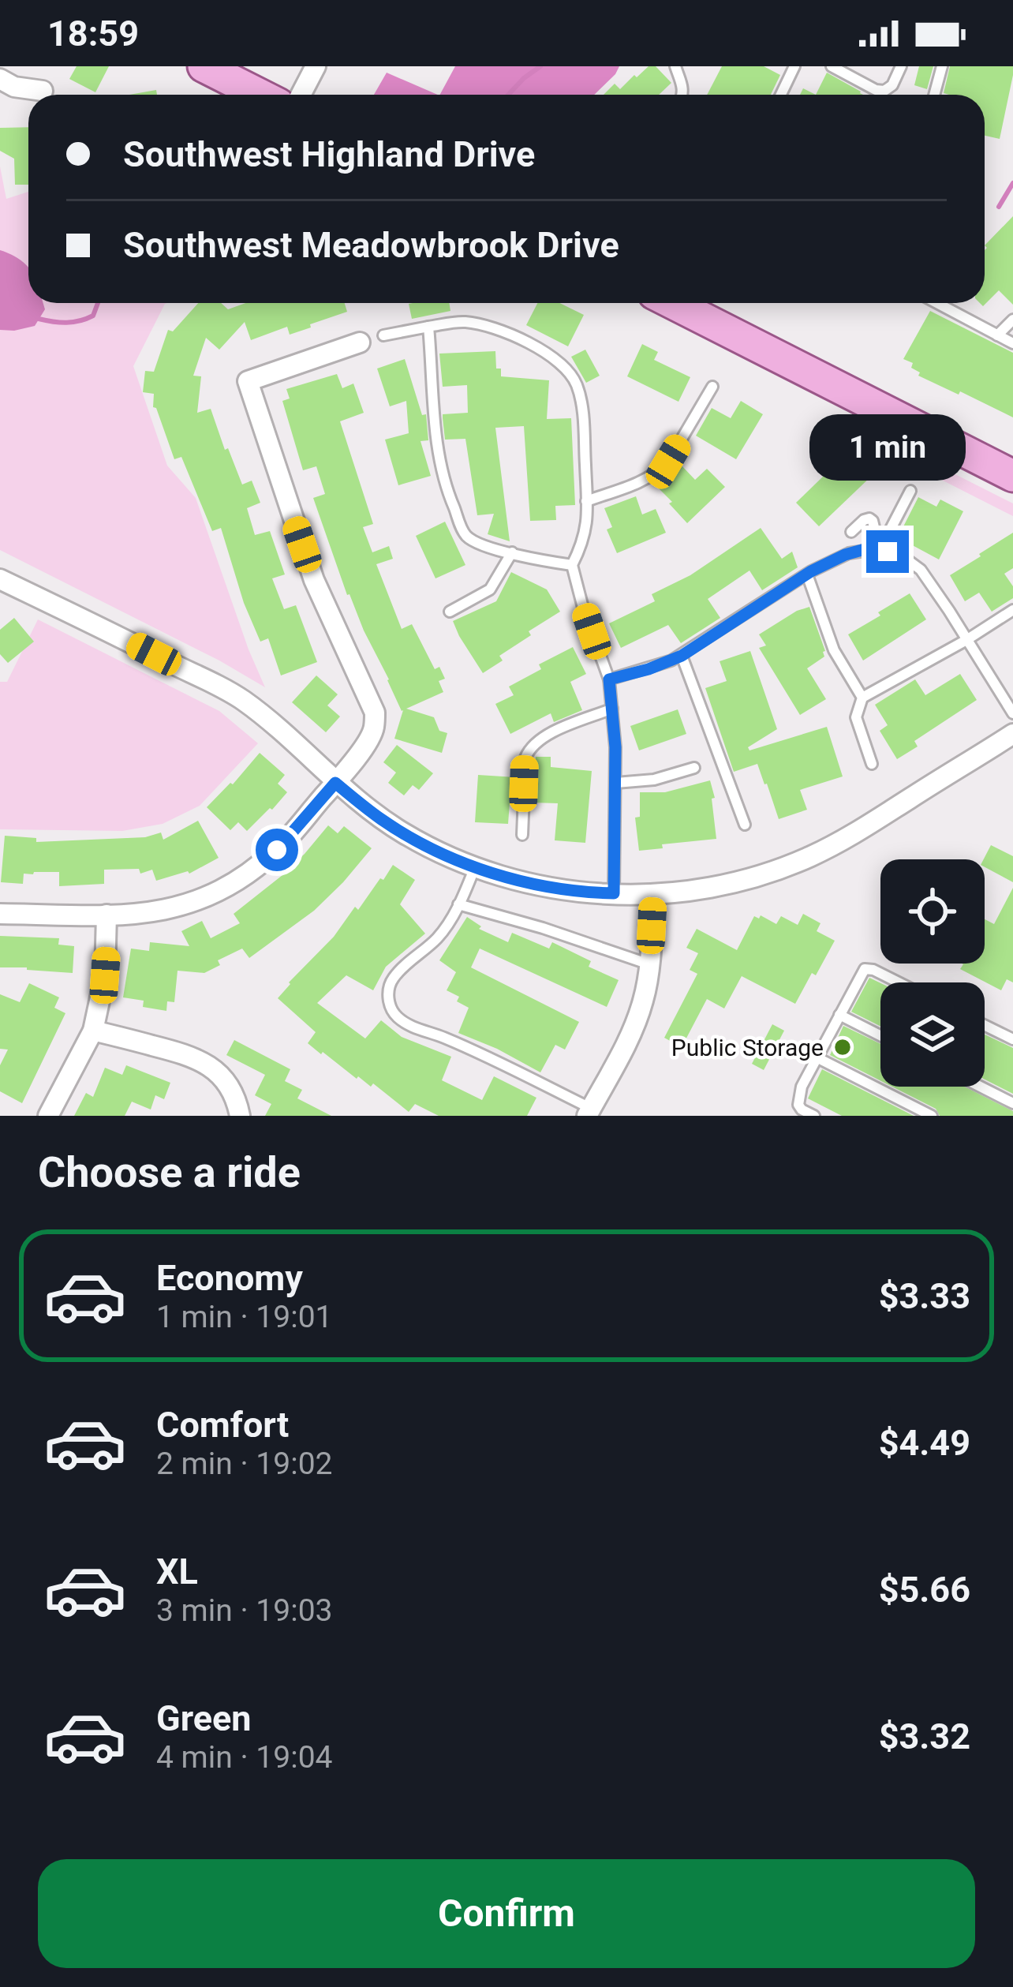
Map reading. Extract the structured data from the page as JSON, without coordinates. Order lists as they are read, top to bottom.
{
  "places": ["Public Storage"],
  "page": {
    "status": "18:59",
    "banner": ["Southwest Highland Drive", "Southwest Meadowbrook Drive"],
    "bubble": "1 min",
    "heading": "Choose a ride",
    "list": [
      {
        "name": "Economy",
        "note": "1 min · 19:01",
        "value": "$3.33"
      },
      {
        "name": "Comfort",
        "note": "2 min · 19:02",
        "value": "$4.49"
      },
      {
        "name": "XL",
        "note": "3 min · 19:03",
        "value": "$5.66"
      },
      {
        "name": "Green",
        "note": "4 min · 19:04",
        "value": "$3.32"
      }
    ],
    "buttons": "Confirm"
  }
}
